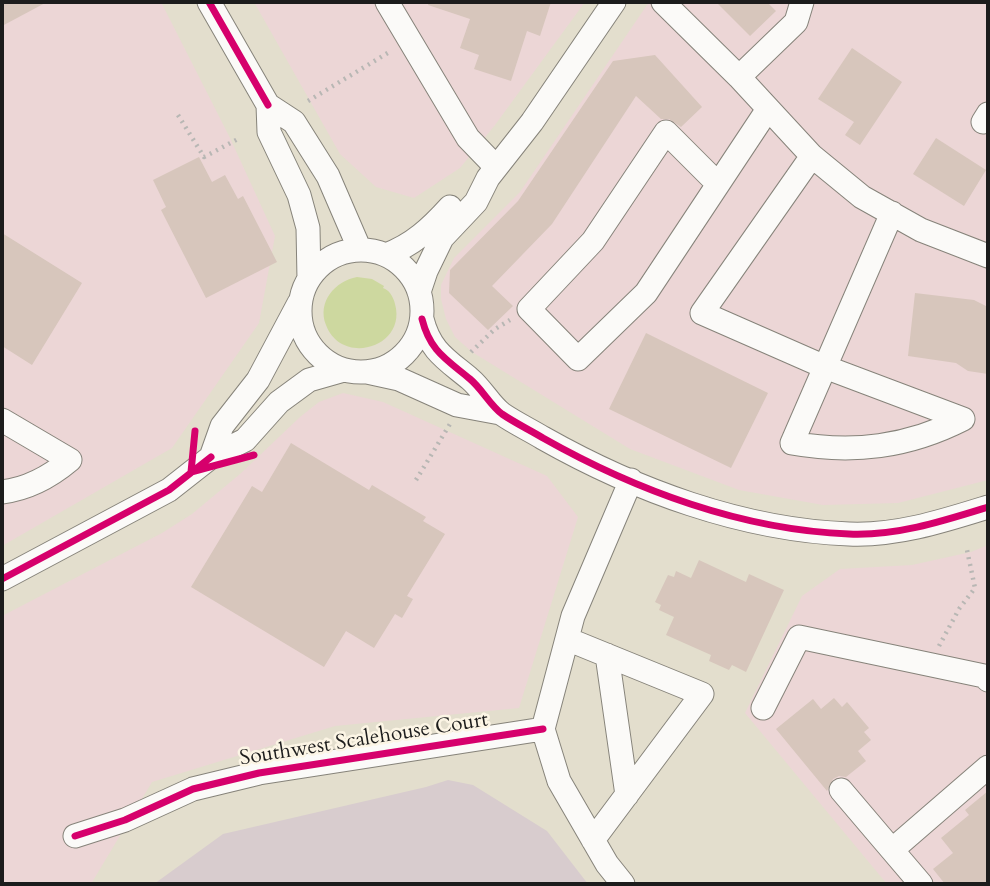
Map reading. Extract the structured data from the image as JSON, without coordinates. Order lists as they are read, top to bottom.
{
  "streets": {
    "street": ["Southwest Scalehouse Court"]
  }
}
